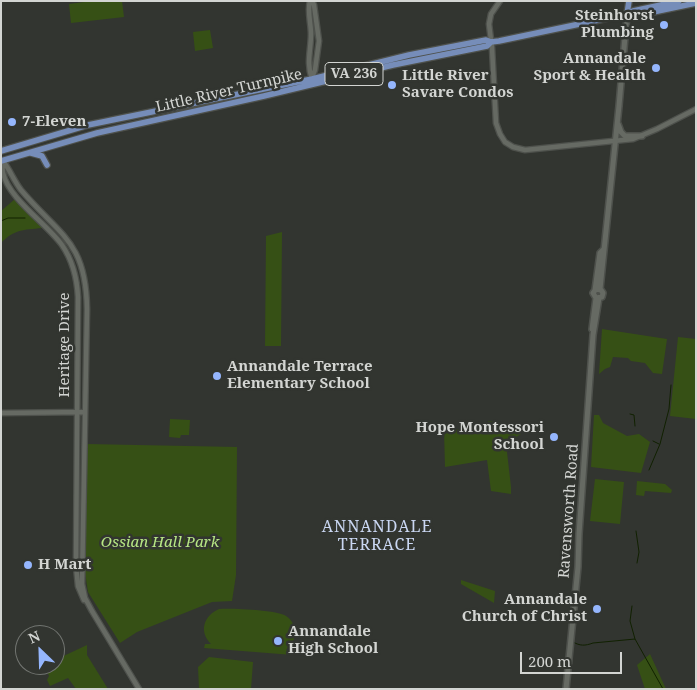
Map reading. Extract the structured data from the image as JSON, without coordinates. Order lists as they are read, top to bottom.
{
  "streets": {
    "main road": ["VA 236", "Little River Turnpike", "Ravensworth Road"],
    "street": ["Heritage Drive"]
  },
  "crossings": [
    ["Little River Turnpike", "Heritage Drive"],
    ["Little River Turnpike", "Ravensworth Road"]
  ],
  "districts": ["ANNANDALE TERRACE"],
  "parks": ["Ossian Hall Park"],
  "places": [
    "Steinhorst Plumbing",
    "Annandale Sport & Health",
    "Little River Savare Condos",
    "7-Eleven",
    "Annandale Terrace Elementary School",
    "Hope Montessori School",
    "H Mart",
    "Annandale Church of Christ",
    "Annandale High School"
  ],
  "scale_bar": "200 m",
  "north": "top left"
}
